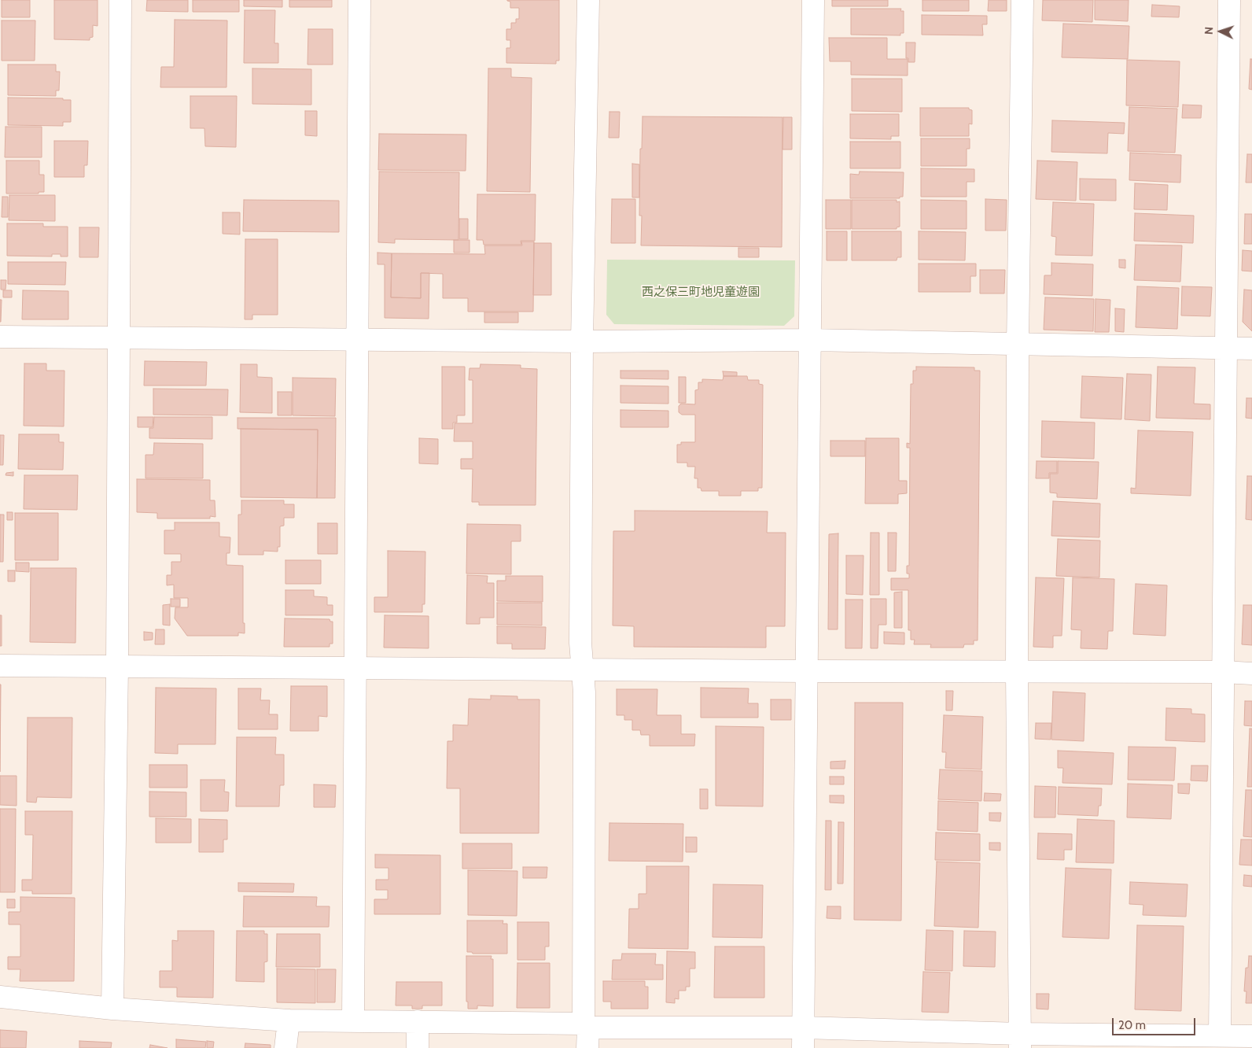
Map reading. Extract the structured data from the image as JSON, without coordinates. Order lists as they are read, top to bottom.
{
  "parks": ["西之保三町地児童遊園"],
  "scale_bar": "20 m",
  "north": "left"
}
